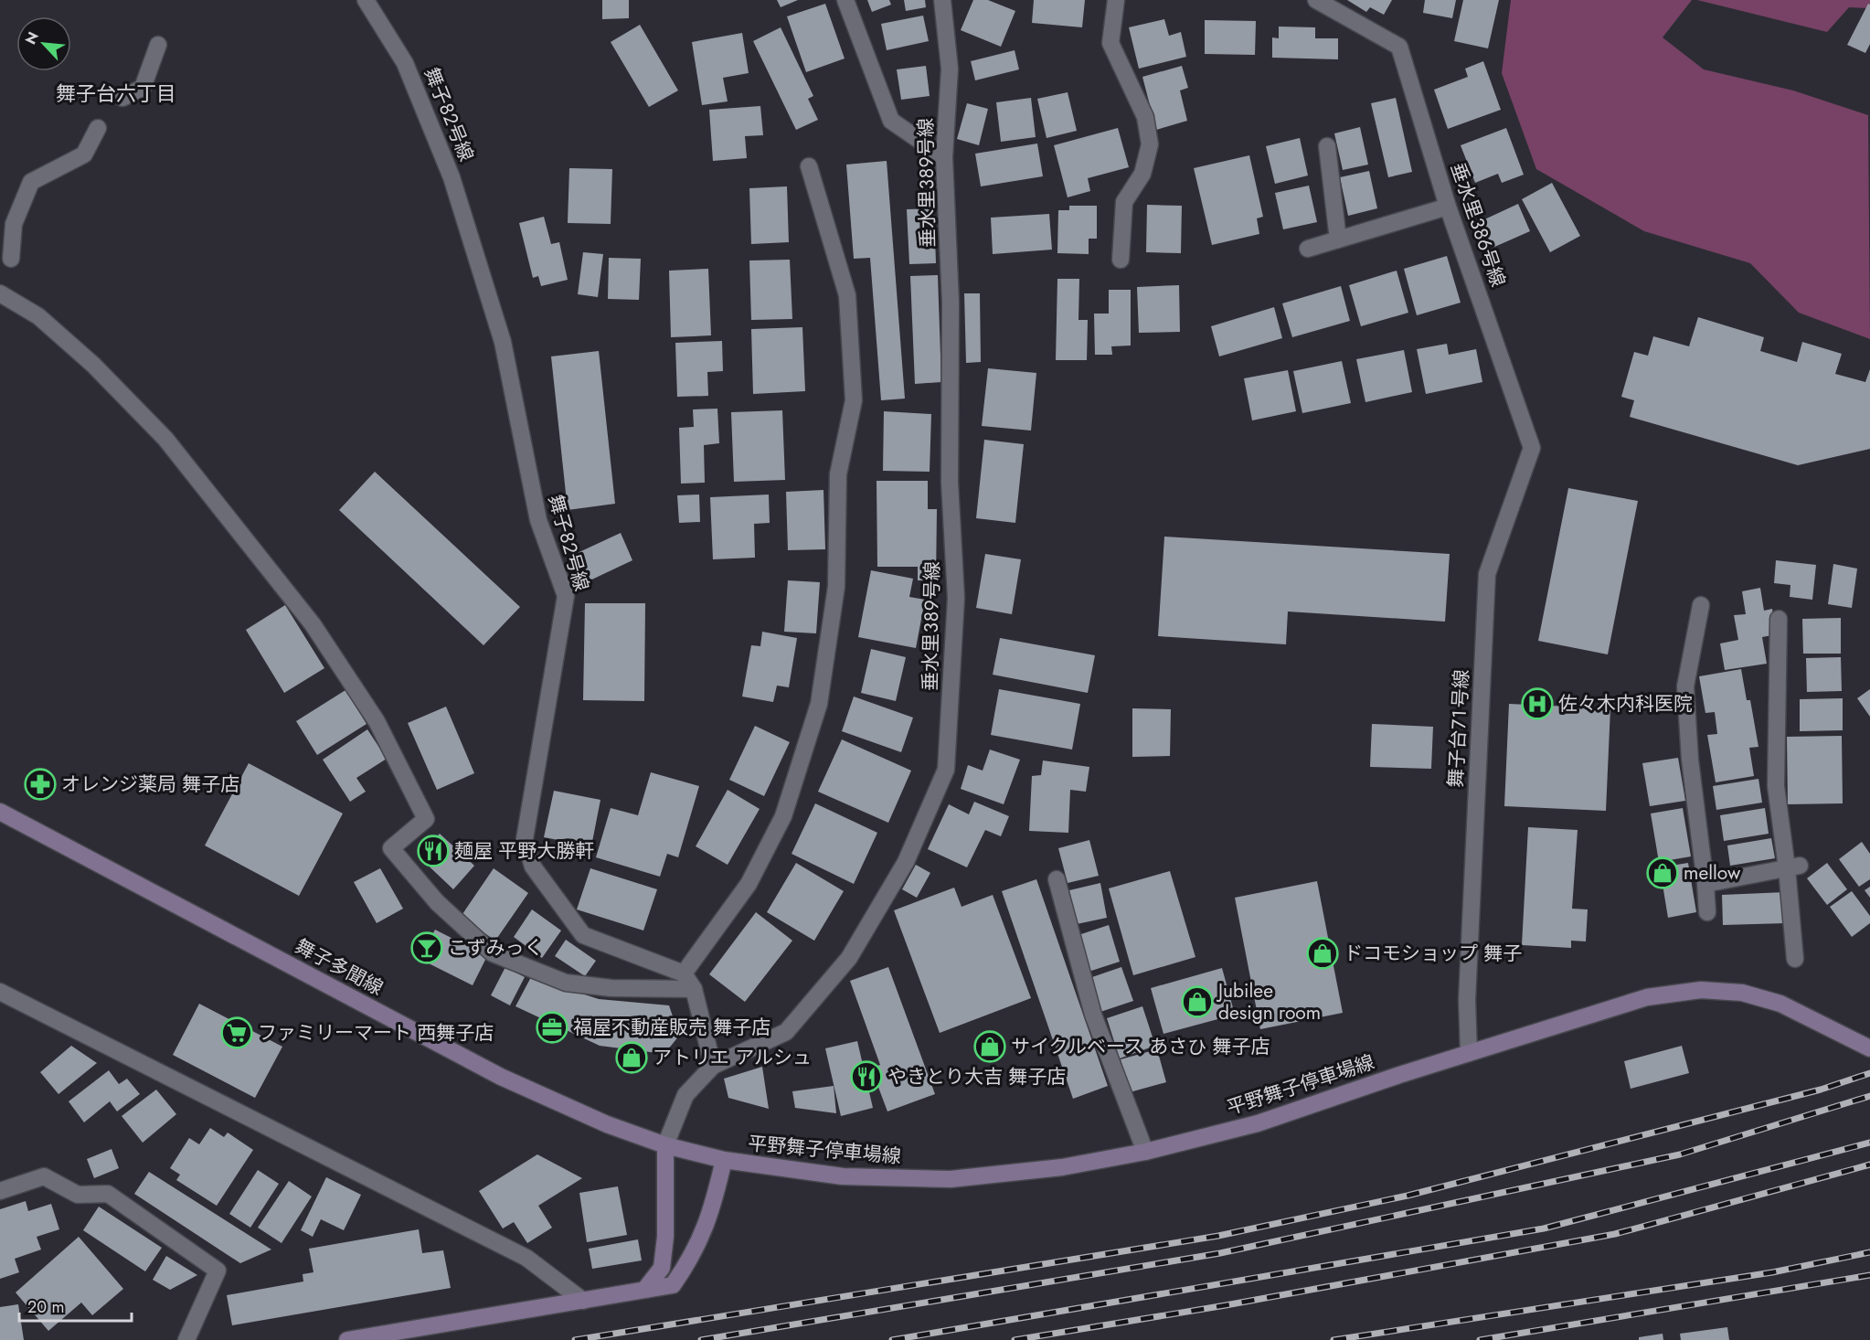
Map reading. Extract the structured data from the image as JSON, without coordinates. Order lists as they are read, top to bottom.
{
  "streets": {
    "main road": ["舞子多聞線", "平野舞子停車場線"],
    "street": [
      "舞子８２号線",
      "垂水里３８９号線",
      "垂水里３８６号線",
      "舞子台７１号線"
    ]
  },
  "crossings": [
    ["垂水里３８９号線", "舞子多聞線"],
    ["垂水里３８９号線", "平野舞子停車場線"],
    ["垂水里３８６号線", "舞子台７１号線"],
    ["舞子台７１号線", "平野舞子停車場線"],
    ["舞子多聞線", "平野舞子停車場線"]
  ],
  "districts": ["舞子台六丁目"],
  "places": {
    "hospital": ["佐々木内科医院"],
    "pharmacy": ["オレンジ薬局 舞子店"],
    "restaurant": ["麺屋 平野大勝軒", "やきとり大吉 舞子店"],
    "shop": [
      "mellow",
      "ドコモショップ 舞子",
      "Jubilee design room",
      "サイクルベース あさひ 舞子店",
      "アトリエ アルシュ"
    ],
    "bar": ["こずみっく"],
    "office": ["福屋不動産販売 舞子店"],
    "supermarket": ["ファミリーマート 西舞子店"]
  },
  "scale_bar": "20 m",
  "north": "top left"
}
